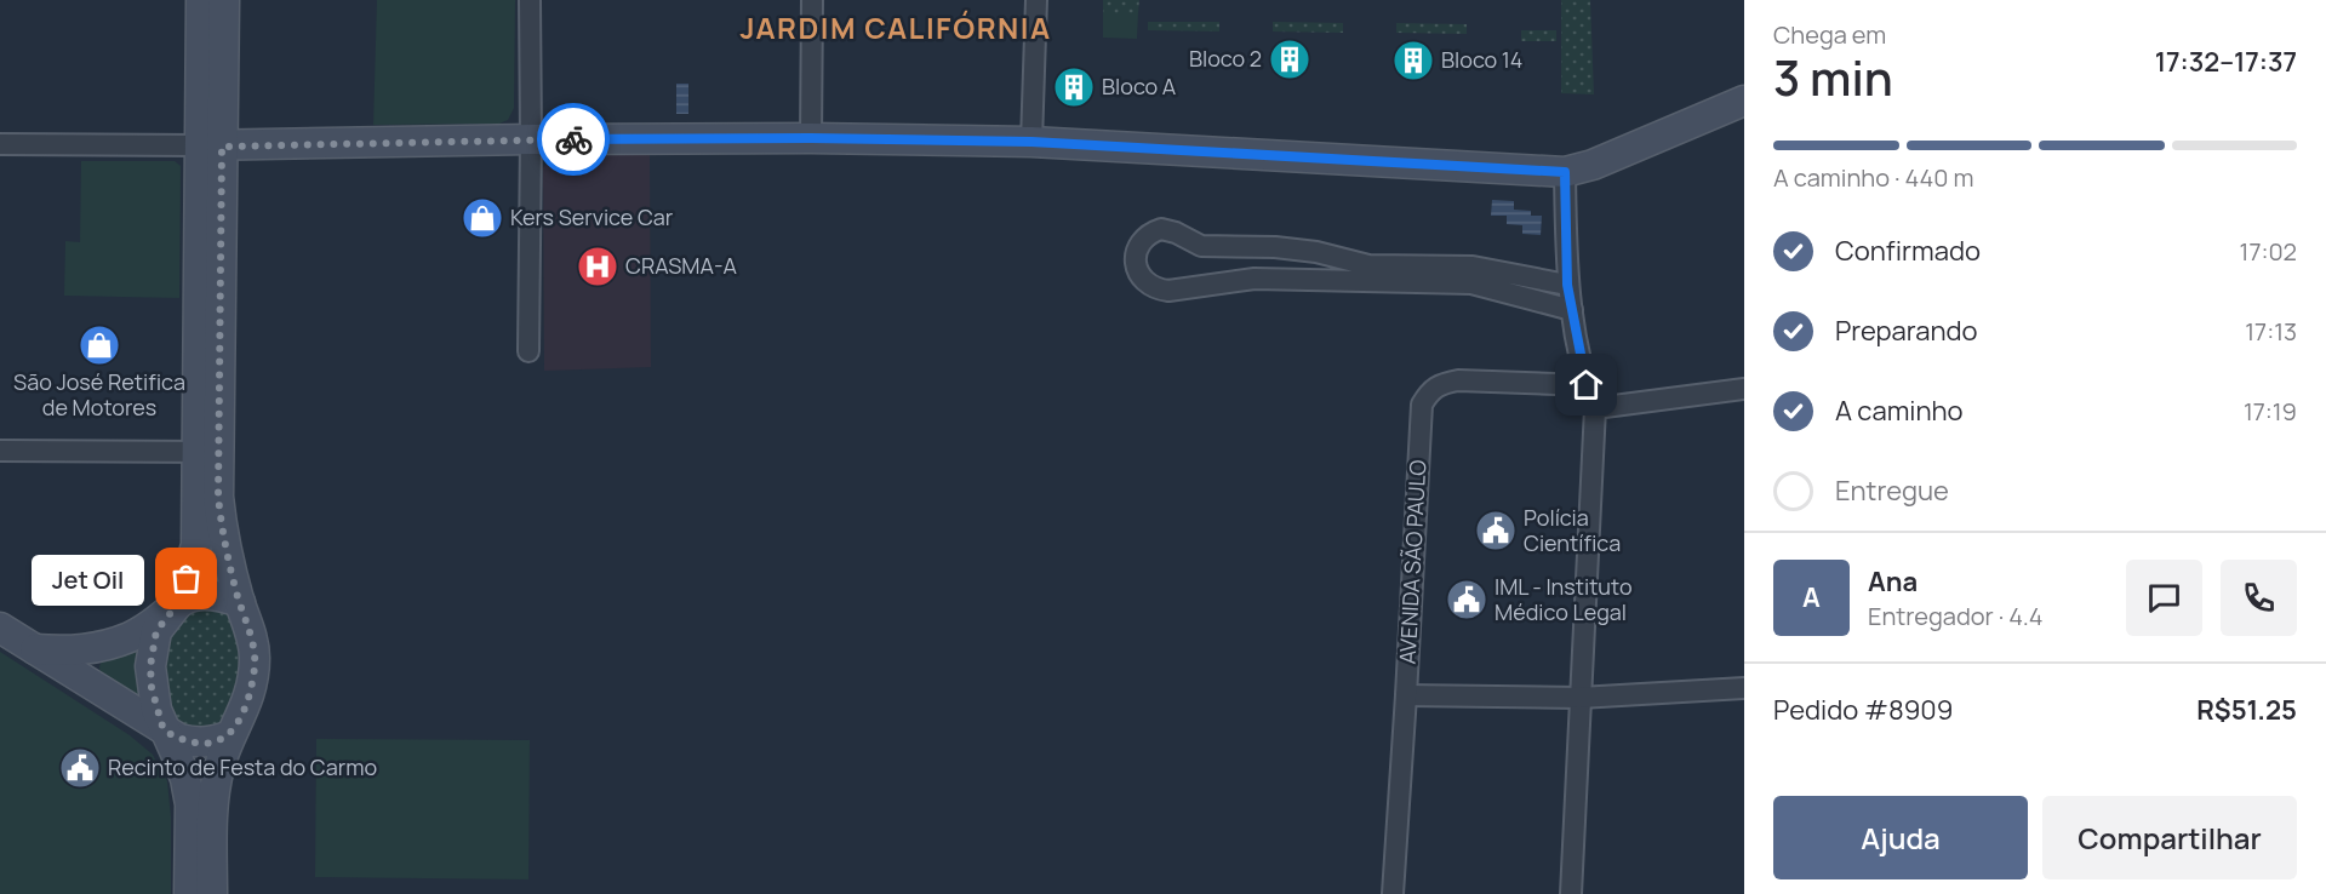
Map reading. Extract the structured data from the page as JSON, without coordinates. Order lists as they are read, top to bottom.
{
  "streets": {
    "street": ["AVENIDA SÃO PAULO"]
  },
  "districts": ["JARDIM CALIFÓRNIA"],
  "places": {
    "building": ["Bloco 2", "Bloco 14", "Bloco A"],
    "shop": ["Kers Service Car", "São José Retifica de Motores"],
    "hospital": ["CRASMA-A"],
    "public building": ["Polícia Científica", "IML - Instituto Médico Legal", "Recinto de Festa do Carmo"],
    "other": ["Jet Oil"]
  },
  "page": {
    "heading": ["3 min", "Chega em", "17:32–17:37"],
    "panel": [
      "Ana",
      "Entregador · 4.4",
      "Pedido #8909",
      "R$51.25"
    ],
    "bar": "A caminho · 440 m",
    "list": [
      ["Confirmado", "17:02"],
      ["Preparando", "17:13"],
      ["A caminho", "17:19"],
      "Entregue"
    ],
    "bubble": "Jet Oil",
    "round": "A",
    "buttons": ["Ajuda", "Compartilhar"]
  }
}
